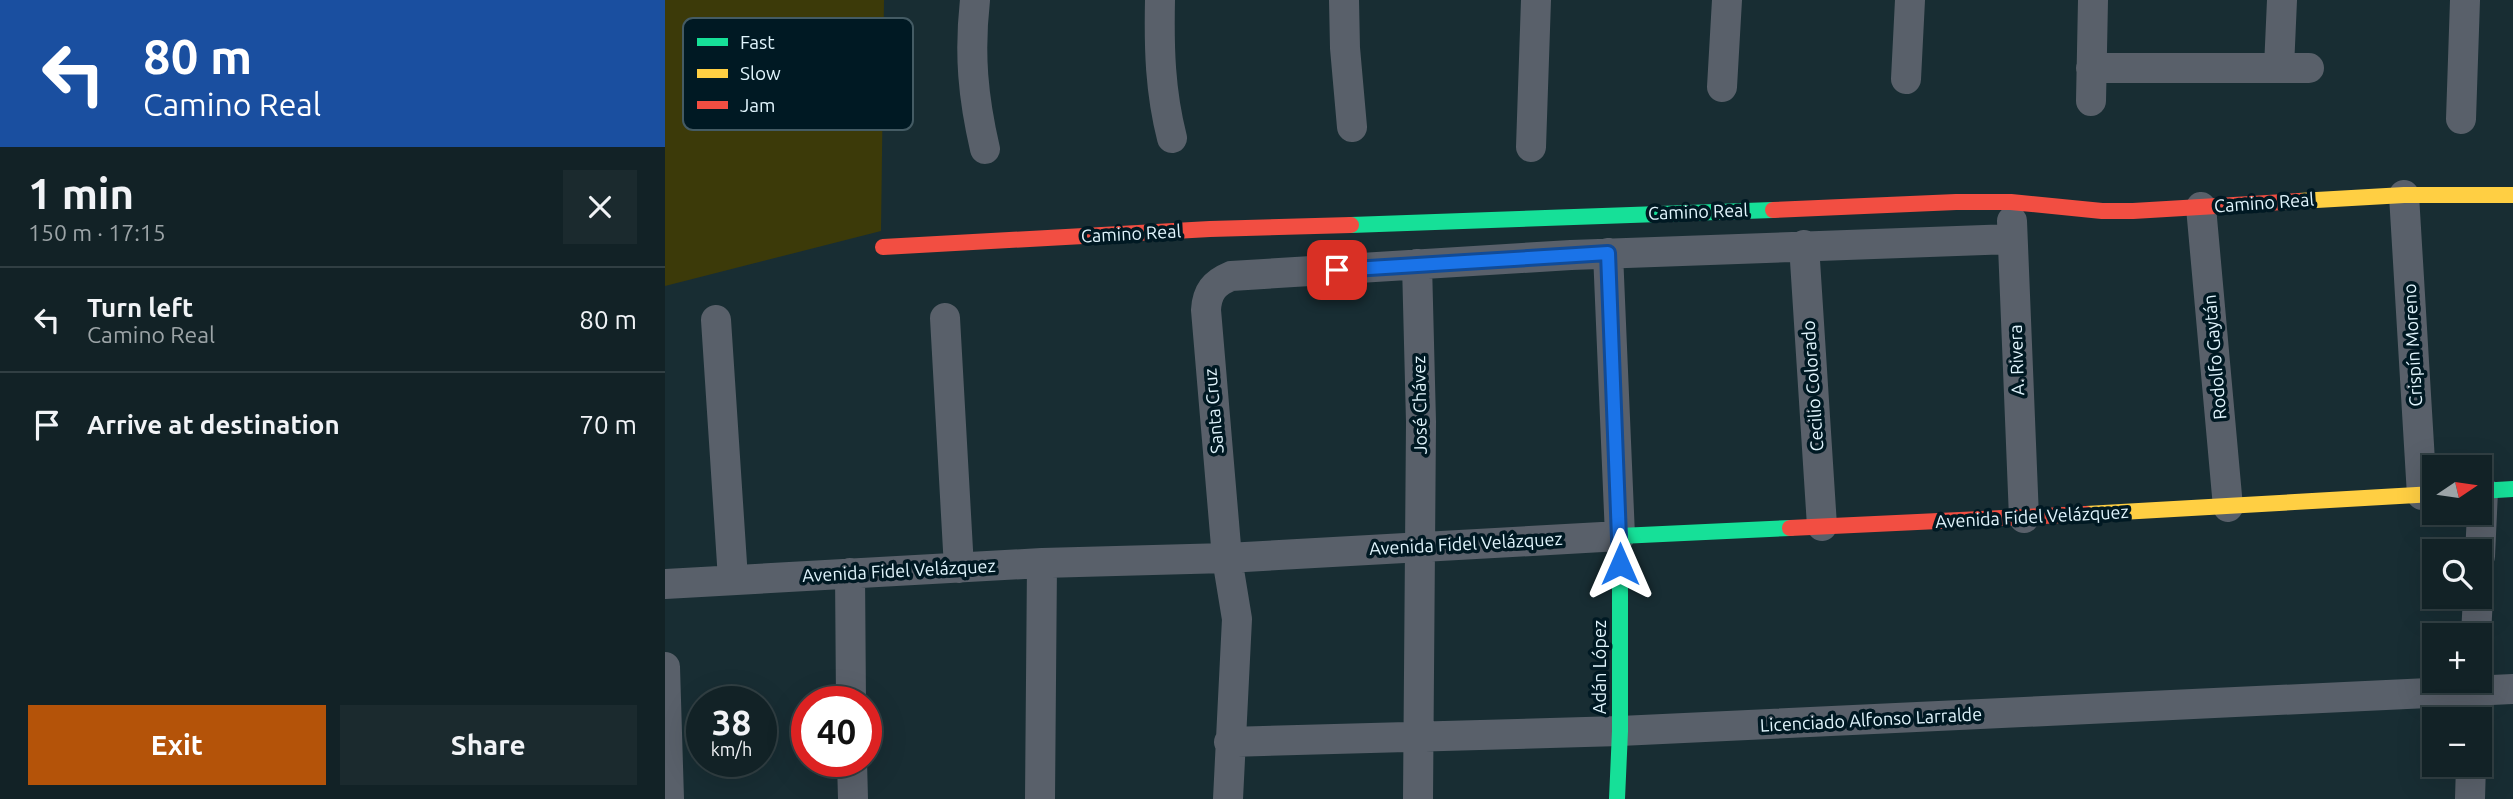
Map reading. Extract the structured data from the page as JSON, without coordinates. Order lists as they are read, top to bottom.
{
  "streets": {
    "street": [
      "Camino Real",
      "Crispín Moreno",
      "Rodolfo Gaytán",
      "A. Rivera",
      "Cecilio Colorado",
      "José Chávez",
      "Santa Cruz",
      "Avenida Fidel Velázquez",
      "Adán López",
      "Licenciado Alfonso Larralde"
    ]
  },
  "crossings": [
    ["Camino Real", "Crispín Moreno"],
    ["Camino Real", "Rodolfo Gaytán"],
    ["Camino Real", "A. Rivera"],
    ["Rodolfo Gaytán", "Avenida Fidel Velázquez"],
    ["A. Rivera", "Avenida Fidel Velázquez"],
    ["Cecilio Colorado", "Avenida Fidel Velázquez"],
    ["José Chávez", "Santa Cruz"],
    ["José Chávez", "Avenida Fidel Velázquez"],
    ["José Chávez", "Licenciado Alfonso Larralde"],
    ["Santa Cruz", "Avenida Fidel Velázquez"],
    ["Santa Cruz", "Licenciado Alfonso Larralde"],
    ["Avenida Fidel Velázquez", "Adán López"],
    ["Adán López", "Licenciado Alfonso Larralde"]
  ],
  "legend": ["Fast", "Slow", "Jam"],
  "north": "right",
  "page": {
    "turn": ["80 m", "Camino Real"],
    "heading": ["1 min", "150 m · 17:15"],
    "list": [
      {
        "name": "Turn left",
        "note": "Camino Real",
        "value": "80 m"
      },
      {
        "name": "Arrive at destination",
        "value": "70 m"
      }
    ],
    "map_buttons": ["+", "−"],
    "speed": "38 km/h",
    "limit": "40",
    "buttons": ["Exit", "Share"]
  }
}
